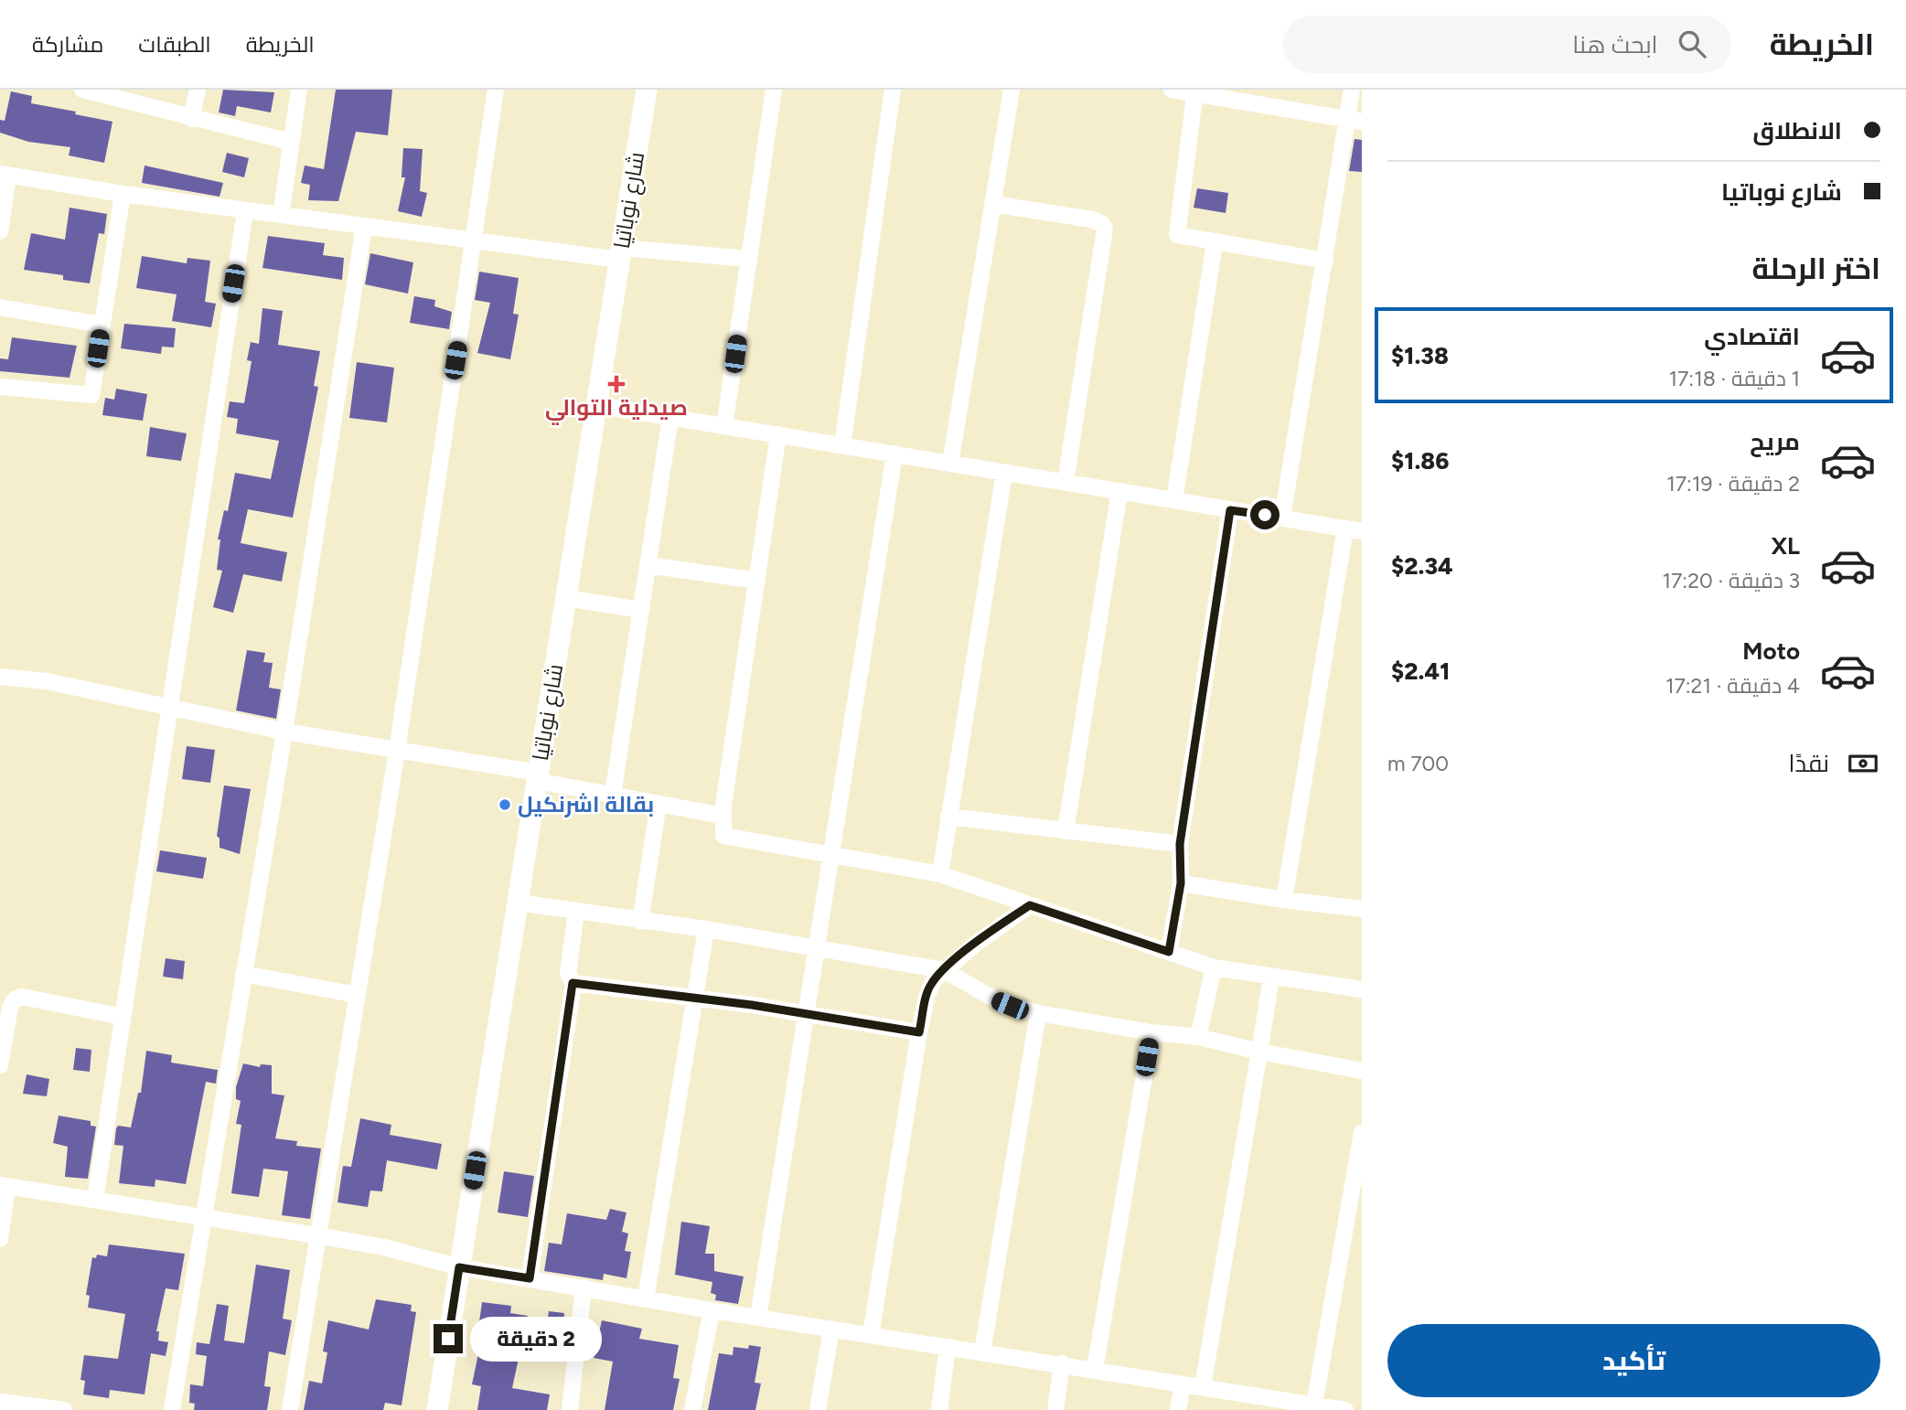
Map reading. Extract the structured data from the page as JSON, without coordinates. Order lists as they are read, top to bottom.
{
  "streets": {
    "street": ["شارع نوباتيا"]
  },
  "places": {
    "health": ["صيدلية التوالي"],
    "other": ["بقالة اشرنكيل"]
  },
  "page": {
    "header": "الخريطة",
    "search": "ابحث هنا",
    "nav": ["الخريطة", "الطبقات", "مشاركة"],
    "banner": ["الانطلاق", "شارع نوباتيا"],
    "heading": "اختر الرحلة",
    "list": [
      {
        "name": "اقتصادي",
        "note": "1 دقيقة · 17:18",
        "value": "$1.38"
      },
      {
        "name": "مريح",
        "note": "2 دقيقة · 17:19",
        "value": "$1.86"
      },
      {
        "name": "XL",
        "note": "3 دقيقة · 17:20",
        "value": "$2.34"
      },
      {
        "name": "Moto",
        "note": "4 دقيقة · 17:21",
        "value": "$2.41"
      }
    ],
    "pay": ["نقدًا", "700 m"],
    "buttons": "تأكيد",
    "bubble": "2 دقيقة"
  }
}
